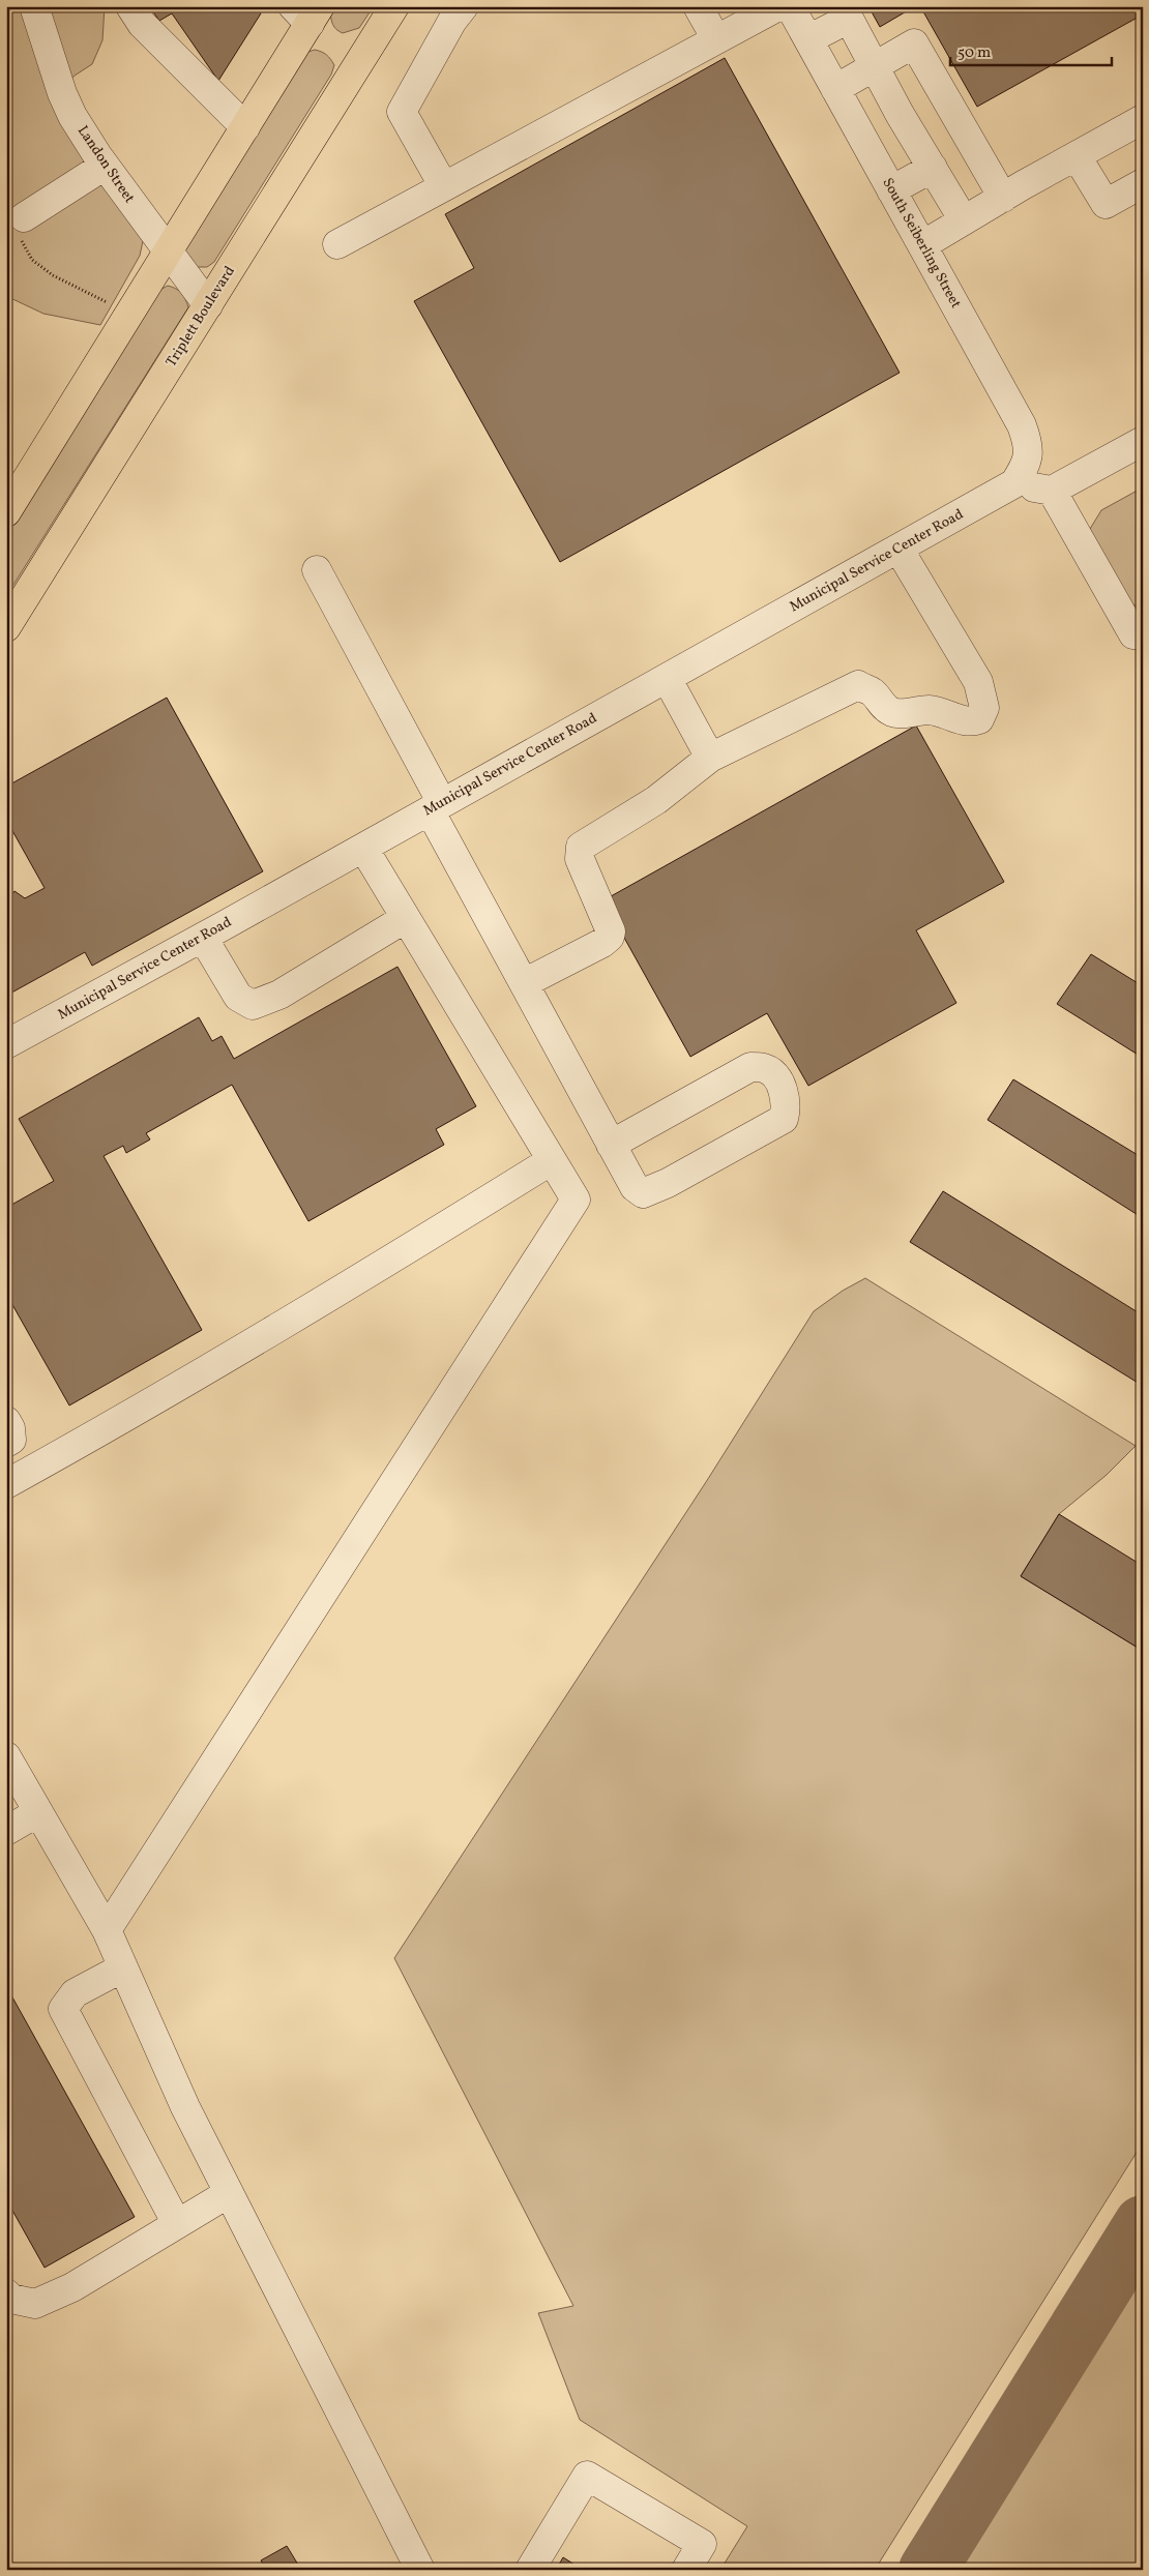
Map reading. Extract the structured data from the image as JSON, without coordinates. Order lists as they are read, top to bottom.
{
  "streets": {
    "main road": ["Triplett Boulevard"],
    "street": ["Landon Street", "South Seiberling Street", "Municipal Service Center Road"]
  },
  "crossings": [
    ["Landon Street", "Triplett Boulevard"],
    ["South Seiberling Street", "Municipal Service Center Road"]
  ],
  "scale_bar": "50 m"
}
